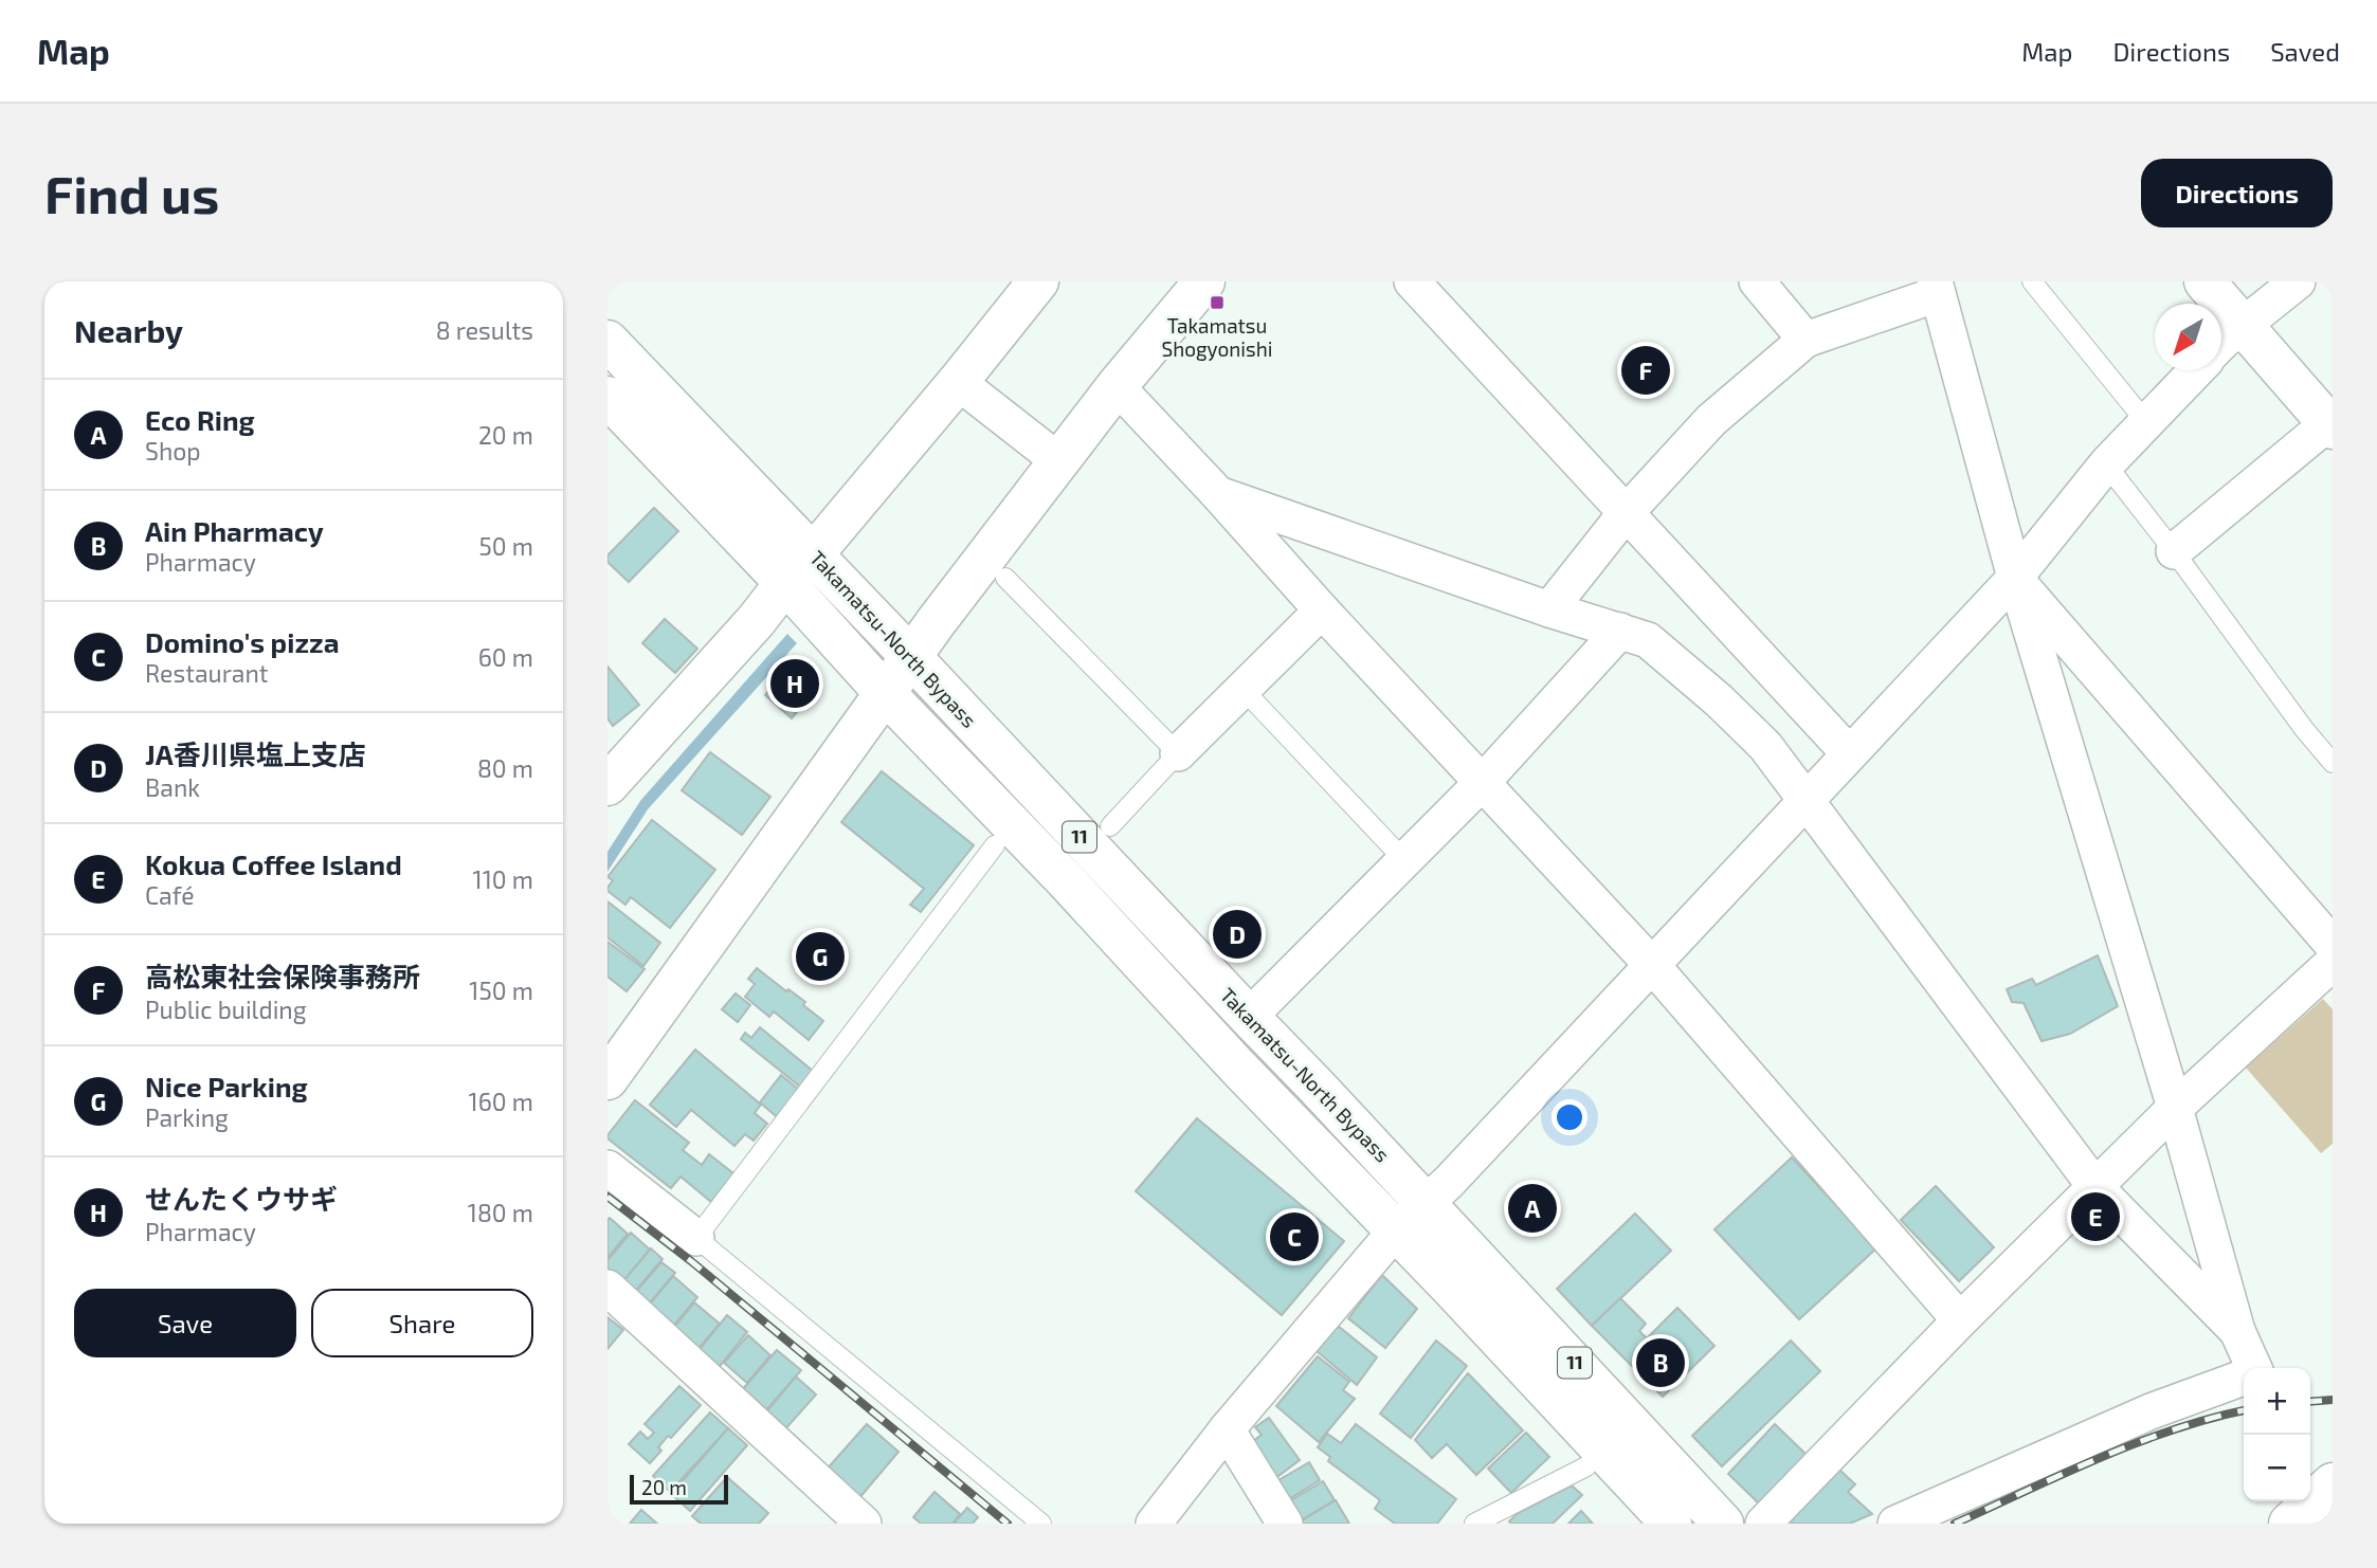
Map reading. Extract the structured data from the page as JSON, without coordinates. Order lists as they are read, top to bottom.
{
  "streets": {
    "main road": ["Takamatsu-North Bypass", "11"]
  },
  "places": {
    "transit": ["Takamatsu Shogyonishi"]
  },
  "scale_bar": "20 m",
  "north": "bottom left",
  "page": {
    "header": "Map",
    "nav": ["Map", "Directions", "Saved"],
    "buttons": [
      "Directions",
      ["Save", "Share"]
    ],
    "title": "Find us",
    "heading": ["Nearby", "8 results"],
    "pins": [
      "F",
      "H",
      "D",
      "G",
      "A",
      "E",
      "C",
      "B"
    ],
    "list": [
      {
        "mark": "A",
        "name": "Eco Ring",
        "note": "Shop",
        "value": "20 m"
      },
      {
        "mark": "B",
        "name": "Ain Pharmacy",
        "note": "Pharmacy",
        "value": "50 m"
      },
      {
        "mark": "C",
        "name": "Domino's pizza",
        "note": "Restaurant",
        "value": "60 m"
      },
      {
        "mark": "D",
        "name": "JA香川県塩上支店",
        "note": "Bank",
        "value": "80 m"
      },
      {
        "mark": "E",
        "name": "Kokua Coffee Island",
        "note": "Café",
        "value": "110 m"
      },
      {
        "mark": "F",
        "name": "高松東社会保険事務所",
        "note": "Public building",
        "value": "150 m"
      },
      {
        "mark": "G",
        "name": "Nice Parking",
        "note": "Parking",
        "value": "160 m"
      },
      {
        "mark": "H",
        "name": "せんたくウサギ",
        "note": "Pharmacy",
        "value": "180 m"
      }
    ],
    "map_buttons": ["+", "−"],
    "scale": "20 m"
  }
}
